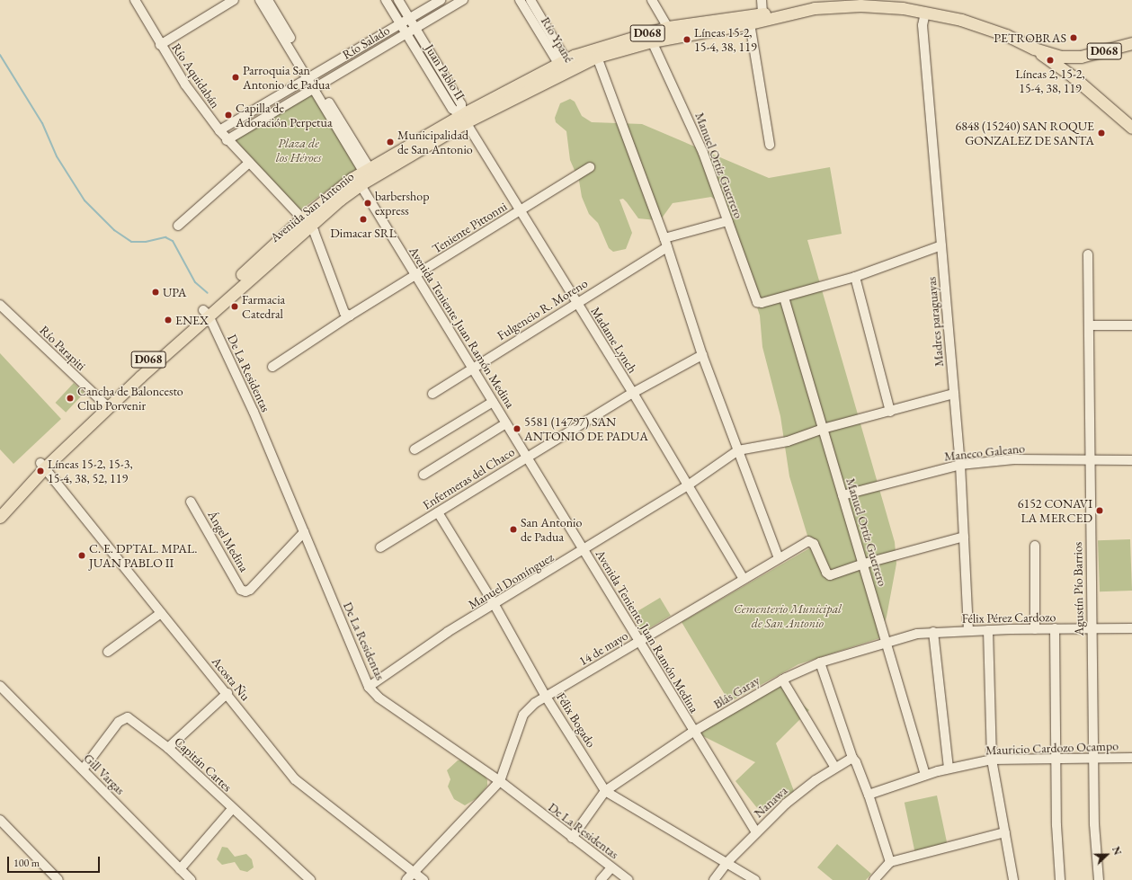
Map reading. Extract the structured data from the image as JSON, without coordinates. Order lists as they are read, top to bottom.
{
  "streets": {
    "main road": ["D068", "Avenida San Antonio"],
    "street": [
      "Río Ypané",
      "Río Salado",
      "Juan Pablo II",
      "Río Aquidabán",
      "Manuel Ortíz Guerrero",
      "Teniente Pittonni",
      "Fulgencio R. Moreno",
      "Madres paraguayas",
      "Avenida Teniente Juan Ramón Medina",
      "Madame Lynch",
      "Río Parapiti",
      "De La Residentas",
      "Maneco Galeano",
      "Enfermeras del Chaco",
      "Ángel Medina",
      "Manuel Domínguez",
      "Agustín Pío Barrios",
      "Félix Pérez Cardozo",
      "14 de mayo",
      "Acosta Ñu",
      "Blás Garay",
      "Félix Bogado",
      "Mauricio Cardozo Ocampo",
      "Capitán Cartes",
      "Gill Vargas",
      "Nanawa"
    ]
  },
  "crossings": [
    ["Río Ypané", "Avenida San Antonio"],
    ["Río Salado", "Juan Pablo II"],
    ["Río Salado", "Río Aquidabán"],
    ["Río Salado", "Avenida Teniente Juan Ramón Medina"],
    ["Juan Pablo II", "Avenida San Antonio"],
    ["Juan Pablo II", "Madame Lynch"],
    ["Río Aquidabán", "Avenida San Antonio"],
    ["Río Aquidabán", "Teniente Pittonni"],
    ["Manuel Ortíz Guerrero", "Avenida San Antonio"],
    ["Manuel Ortíz Guerrero", "Fulgencio R. Moreno"],
    ["Manuel Ortíz Guerrero", "Maneco Galeano"],
    ["Manuel Ortíz Guerrero", "Félix Pérez Cardozo"],
    ["Manuel Ortíz Guerrero", "14 de mayo"],
    ["Manuel Ortíz Guerrero", "Blás Garay"],
    ["Manuel Ortíz Guerrero", "Mauricio Cardozo Ocampo"],
    ["Avenida San Antonio", "Madres paraguayas"],
    ["Avenida San Antonio", "Avenida Teniente Juan Ramón Medina"],
    ["Avenida San Antonio", "Madame Lynch"],
    ["Avenida San Antonio", "Río Parapiti"],
    ["Avenida San Antonio", "De La Residentas"],
    ["Avenida San Antonio", "Acosta Ñu"],
    ["Teniente Pittonni", "Avenida Teniente Juan Ramón Medina"],
    ["Teniente Pittonni", "Madame Lynch"],
    ["Fulgencio R. Moreno", "Avenida Teniente Juan Ramón Medina"],
    ["Fulgencio R. Moreno", "Madame Lynch"],
    ["Madres paraguayas", "Maneco Galeano"],
    ["Madres paraguayas", "Félix Pérez Cardozo"],
    ["Avenida Teniente Juan Ramón Medina", "Enfermeras del Chaco"],
    ["Avenida Teniente Juan Ramón Medina", "Manuel Domínguez"],
    ["Avenida Teniente Juan Ramón Medina", "14 de mayo"],
    ["Avenida Teniente Juan Ramón Medina", "Blás Garay"],
    ["Avenida Teniente Juan Ramón Medina", "Nanawa"],
    ["Madame Lynch", "Enfermeras del Chaco"],
    ["Madame Lynch", "Manuel Domínguez"],
    ["Madame Lynch", "14 de mayo"],
    ["De La Residentas", "Ángel Medina"],
    ["De La Residentas", "Manuel Domínguez"],
    ["De La Residentas", "14 de mayo"],
    ["De La Residentas", "Blás Garay"],
    ["Maneco Galeano", "Agustín Pío Barrios"],
    ["Enfermeras del Chaco", "Félix Bogado"],
    ["Manuel Domínguez", "Félix Bogado"],
    ["Agustín Pío Barrios", "Félix Pérez Cardozo"],
    ["Agustín Pío Barrios", "Mauricio Cardozo Ocampo"],
    ["Félix Pérez Cardozo", "Blás Garay"],
    ["14 de mayo", "Acosta Ñu"],
    ["14 de mayo", "Félix Bogado"],
    ["Blás Garay", "Félix Bogado"],
    ["Félix Bogado", "Nanawa"],
    ["Capitán Cartes", "Gill Vargas"]
  ],
  "parks": ["Plaza de los Héroes", "Cementerio Municipal de San Antonio"],
  "places": [
    "PETROBRAS",
    "Líneas 15-2, 15-4, 38, 119",
    "Líneas 2, 15-2, 15-4, 38, 119",
    "Parroquia San Antonio de Padua",
    "Capilla de Adoración Perpetua",
    "6848 (15240) SAN ROQUE GONZALEZ DE SANTA",
    "Municipalidad de San Antonio",
    "barbershop express",
    "Dimacar SRL",
    "UPA",
    "Farmacia Catedral",
    "ENEX",
    "Cancha de Baloncesto Club Porvenir",
    "5581 (14797) SAN ANTONIO DE PADUA",
    "Líneas 15-2, 15-3, 15-4, 38, 52, 119",
    "6152 CONAVI LA MERCED",
    "San Antonio de Padua",
    "C. E. DPTAL. MPAL. JUAN PABLO II"
  ],
  "scale_bar": "100 m",
  "north": "right"
}
